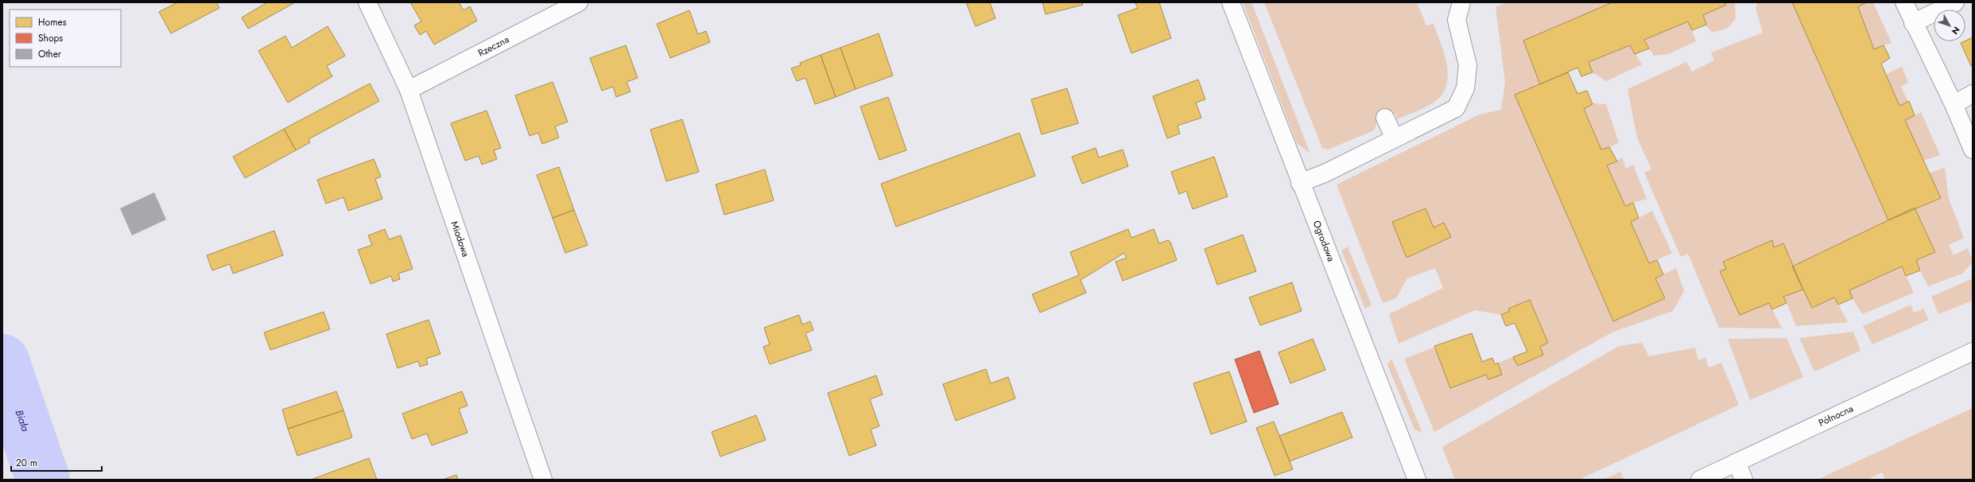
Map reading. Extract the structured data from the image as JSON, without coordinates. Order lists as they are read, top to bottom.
{
  "streets": {
    "street": [
      "Rzeczna",
      "Miodowa",
      "Ogrodowa",
      "Północna"
    ]
  },
  "crossings": [
    ["Rzeczna", "Miodowa"]
  ],
  "water": ["Biała"],
  "legend": ["Homes", "Shops", "Other"],
  "scale_bar": "20 m",
  "north": "bottom right"
}
